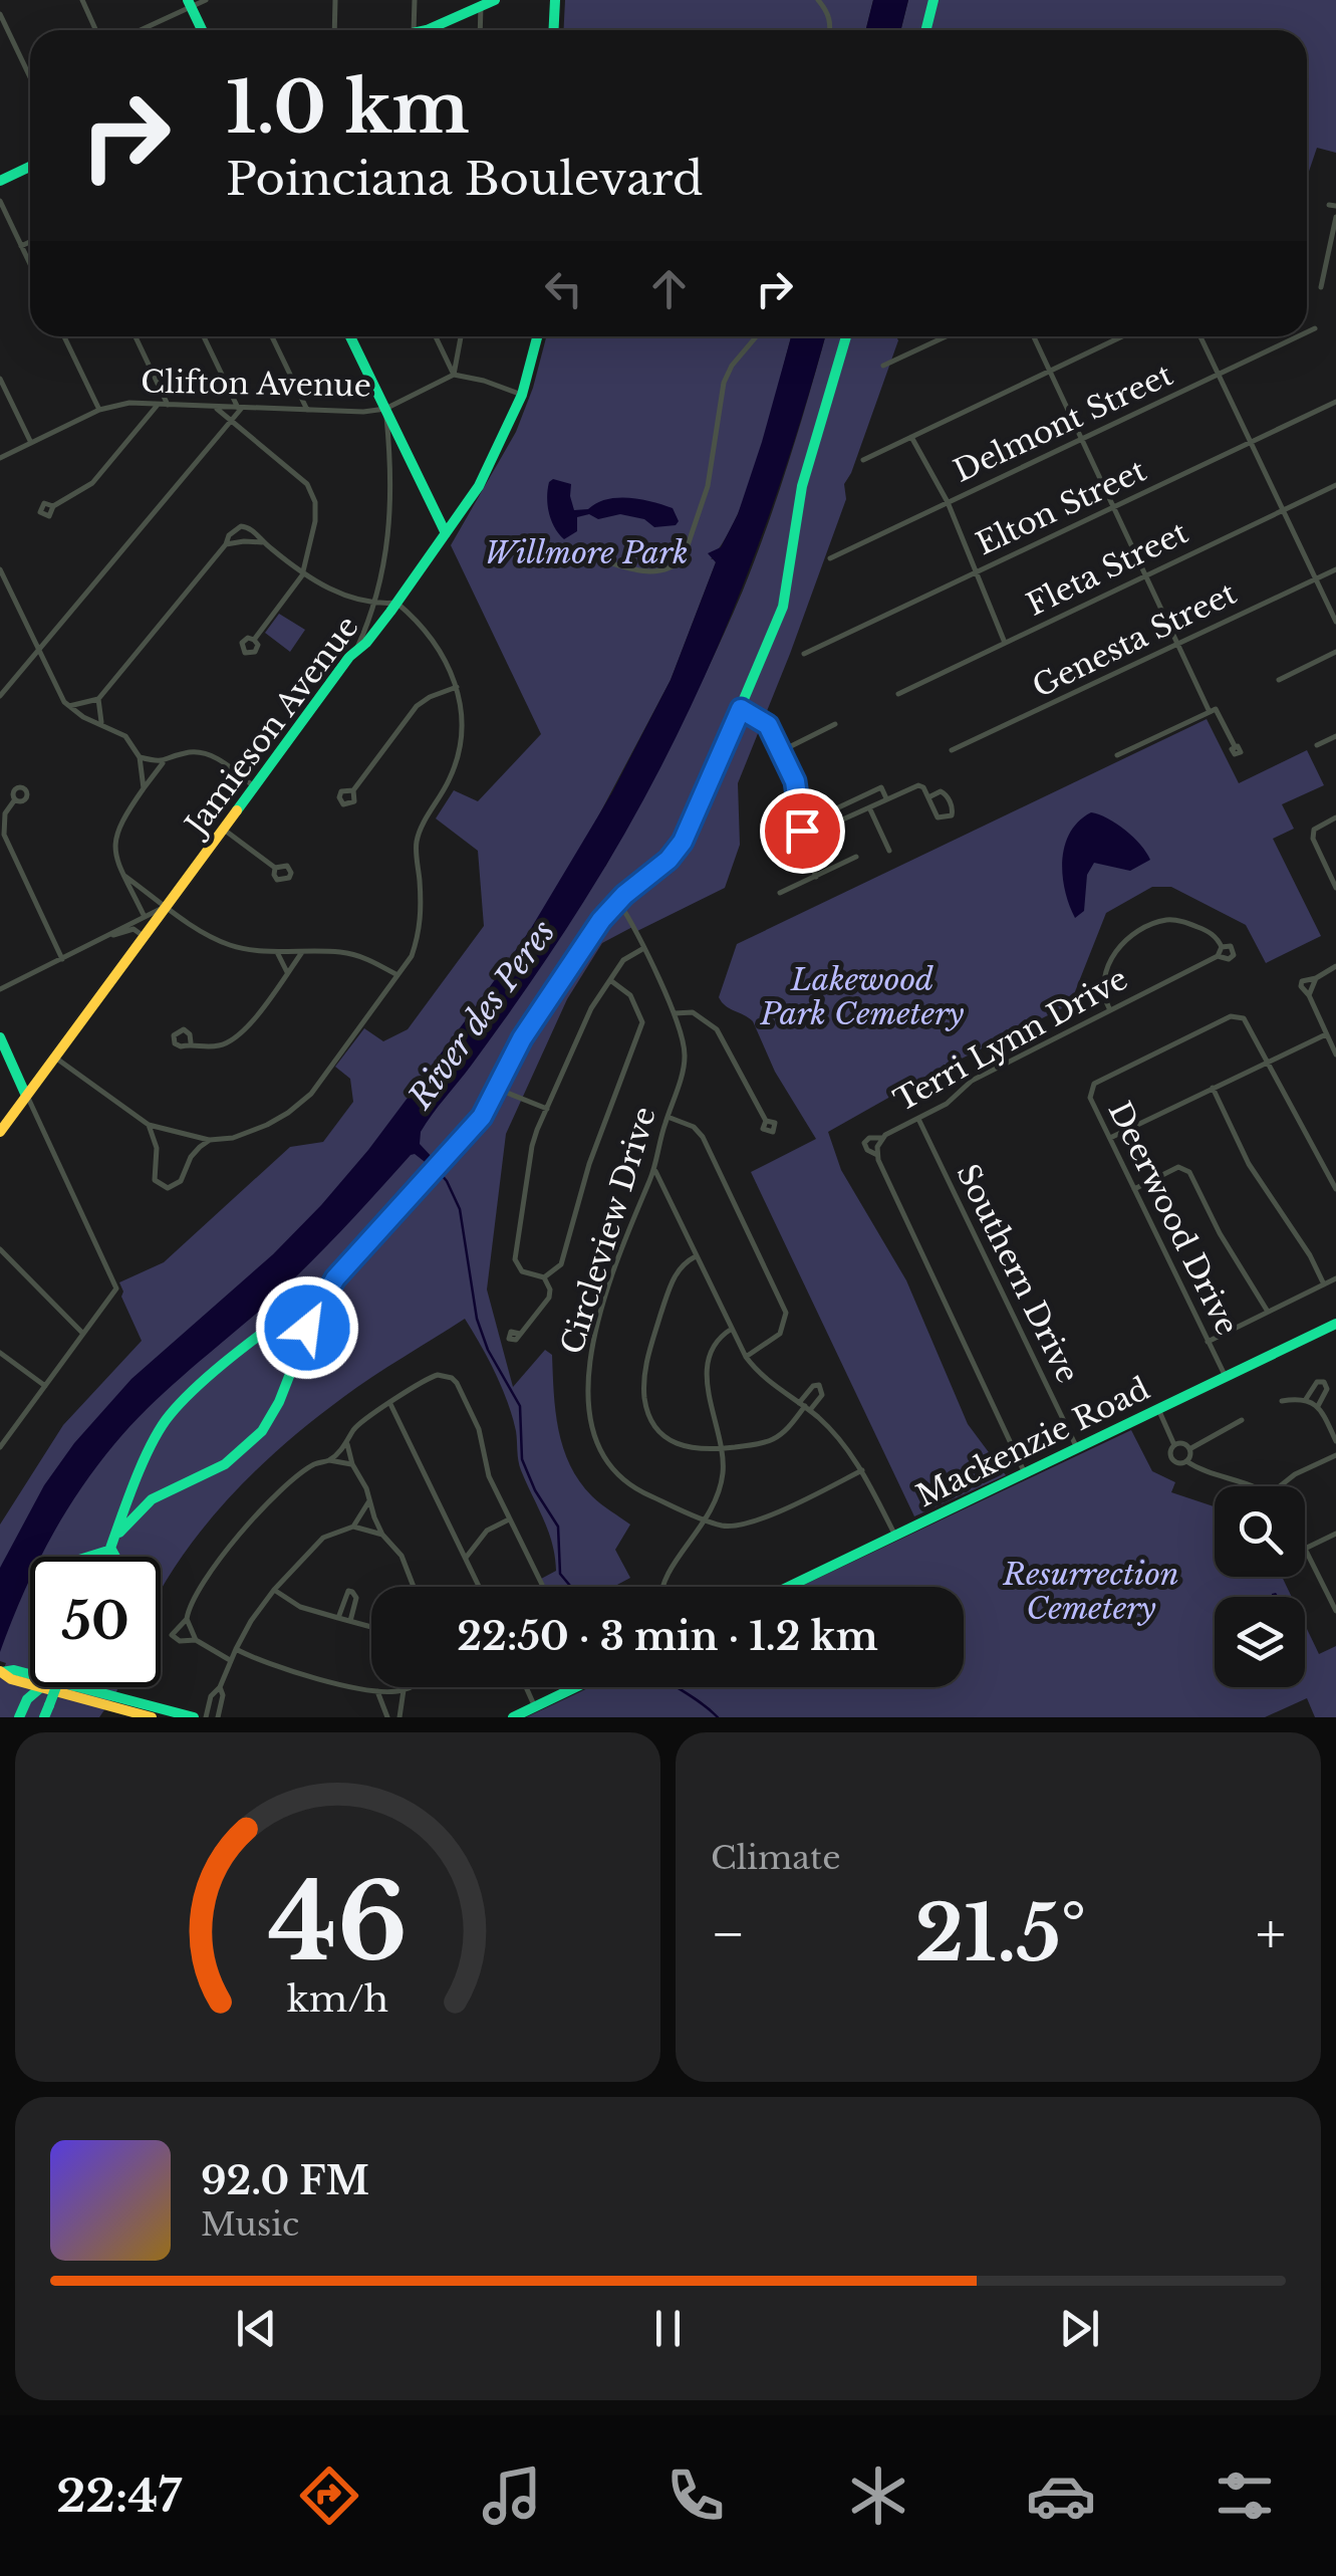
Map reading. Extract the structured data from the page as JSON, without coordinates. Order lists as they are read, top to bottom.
{
  "streets": {
    "main road": ["Jamieson Avenue", "Mackenzie Road"],
    "street": [
      "Clifton Avenue",
      "Delmont Street",
      "Elton Street",
      "Fleta Street",
      "Genesta Street",
      "Terri Lynn Drive",
      "Deerwood Drive",
      "Circleview Drive",
      "Southern Drive"
    ]
  },
  "crossings": [
    ["Terri Lynn Drive", "Southern Drive"],
    ["Deerwood Drive", "Mackenzie Road"],
    ["Southern Drive", "Mackenzie Road"]
  ],
  "water": ["River des Peres"],
  "parks": ["Willmore Park", "Lakewood Park Cemetery", "Resurrection Cemetery"],
  "page": {
    "turn": ["1.0 km", "Poinciana Boulevard"],
    "limit": "50",
    "trip": "22:50 · 3 min · 1.2 km",
    "tile": "Climate",
    "heat": ["−", "21.5°", "+"],
    "song": ["92.0 FM", "Music"],
    "tabs": "22:47",
    "gauge": ["46", "km/h"]
  }
}
